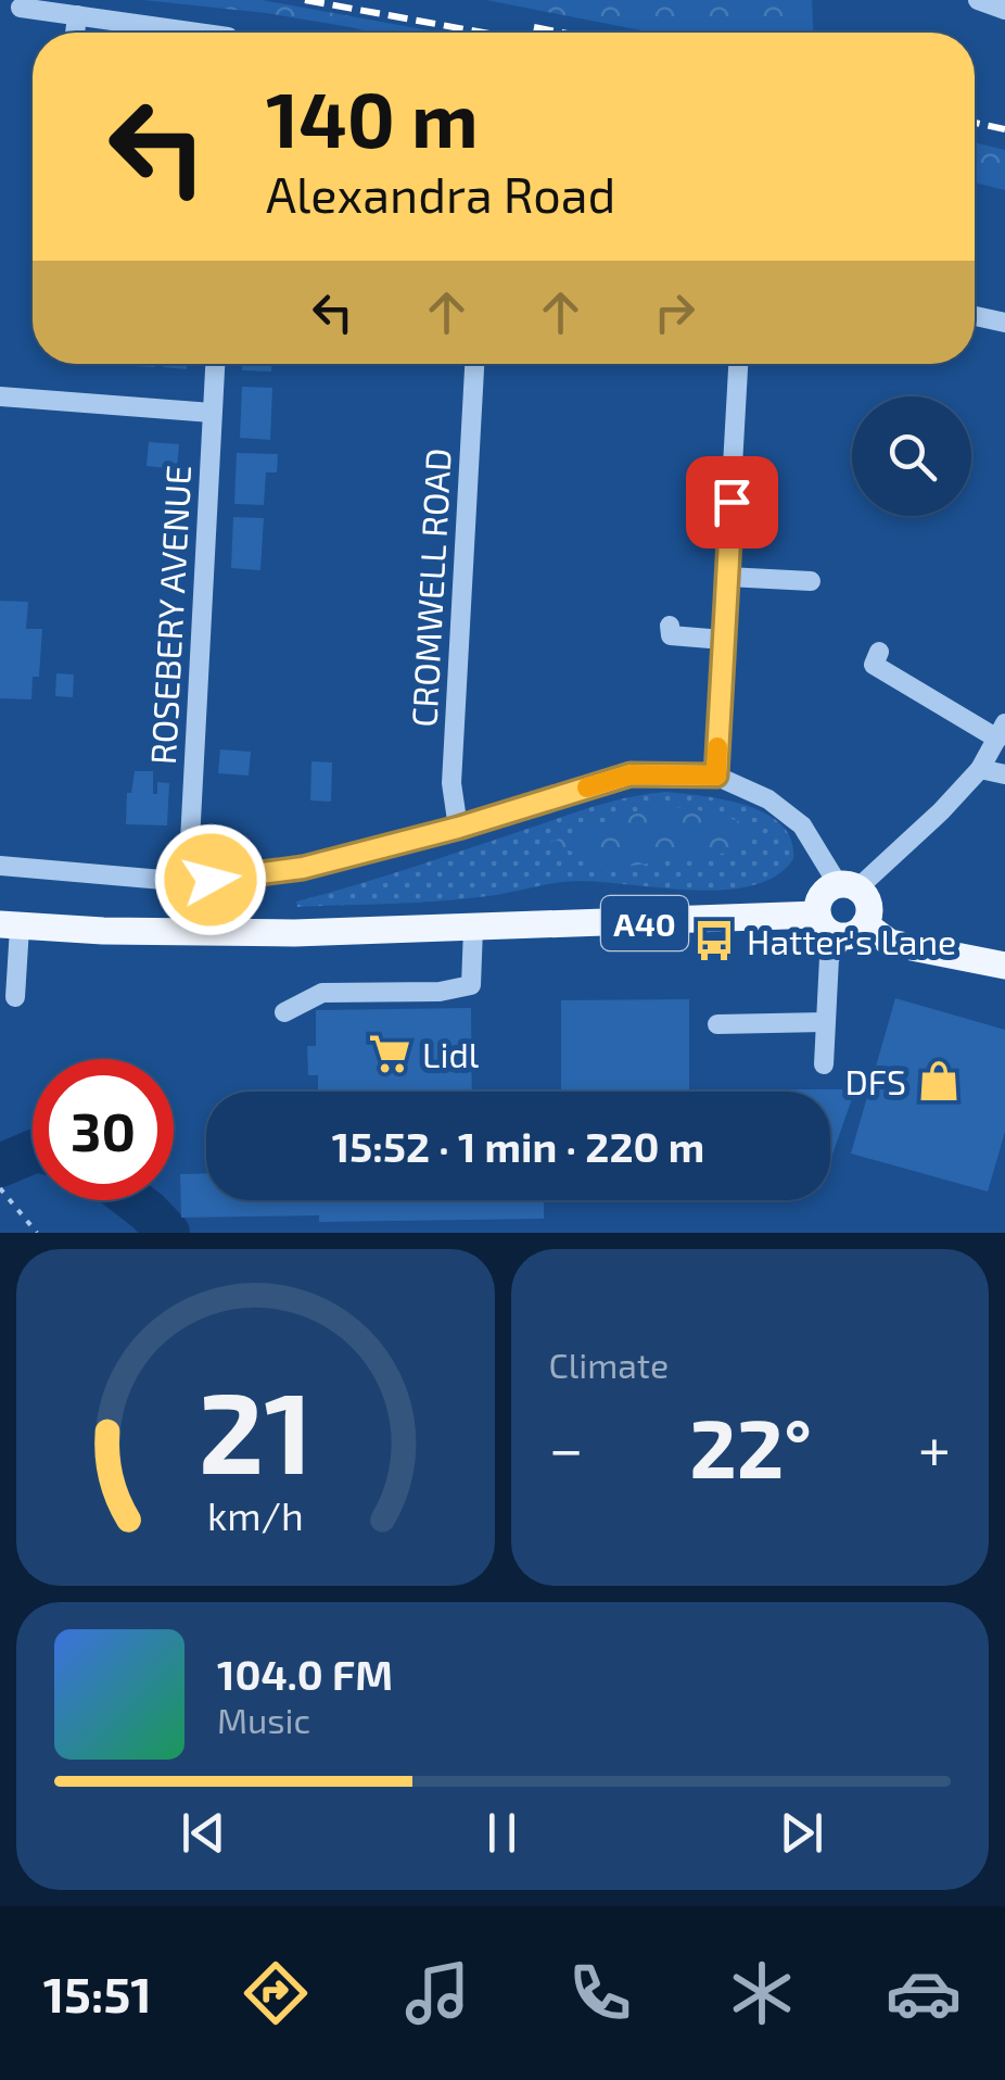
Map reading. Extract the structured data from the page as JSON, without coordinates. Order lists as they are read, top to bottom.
{
  "streets": {
    "main road": ["A40"],
    "street": ["CROMWELL ROAD", "ROSEBERY AVENUE"]
  },
  "places": {
    "bus stop": ["Hatter's Lane"],
    "supermarket": ["Lidl"],
    "shop": ["DFS"]
  },
  "page": {
    "turn": ["140 m", "Alexandra Road"],
    "limit": "30",
    "trip": "15:52 · 1 min · 220 m",
    "tile": "Climate",
    "heat": ["−", "22°", "+"],
    "song": ["104.0 FM", "Music"],
    "tabs": "15:51",
    "gauge": ["21", "km/h"]
  }
}
